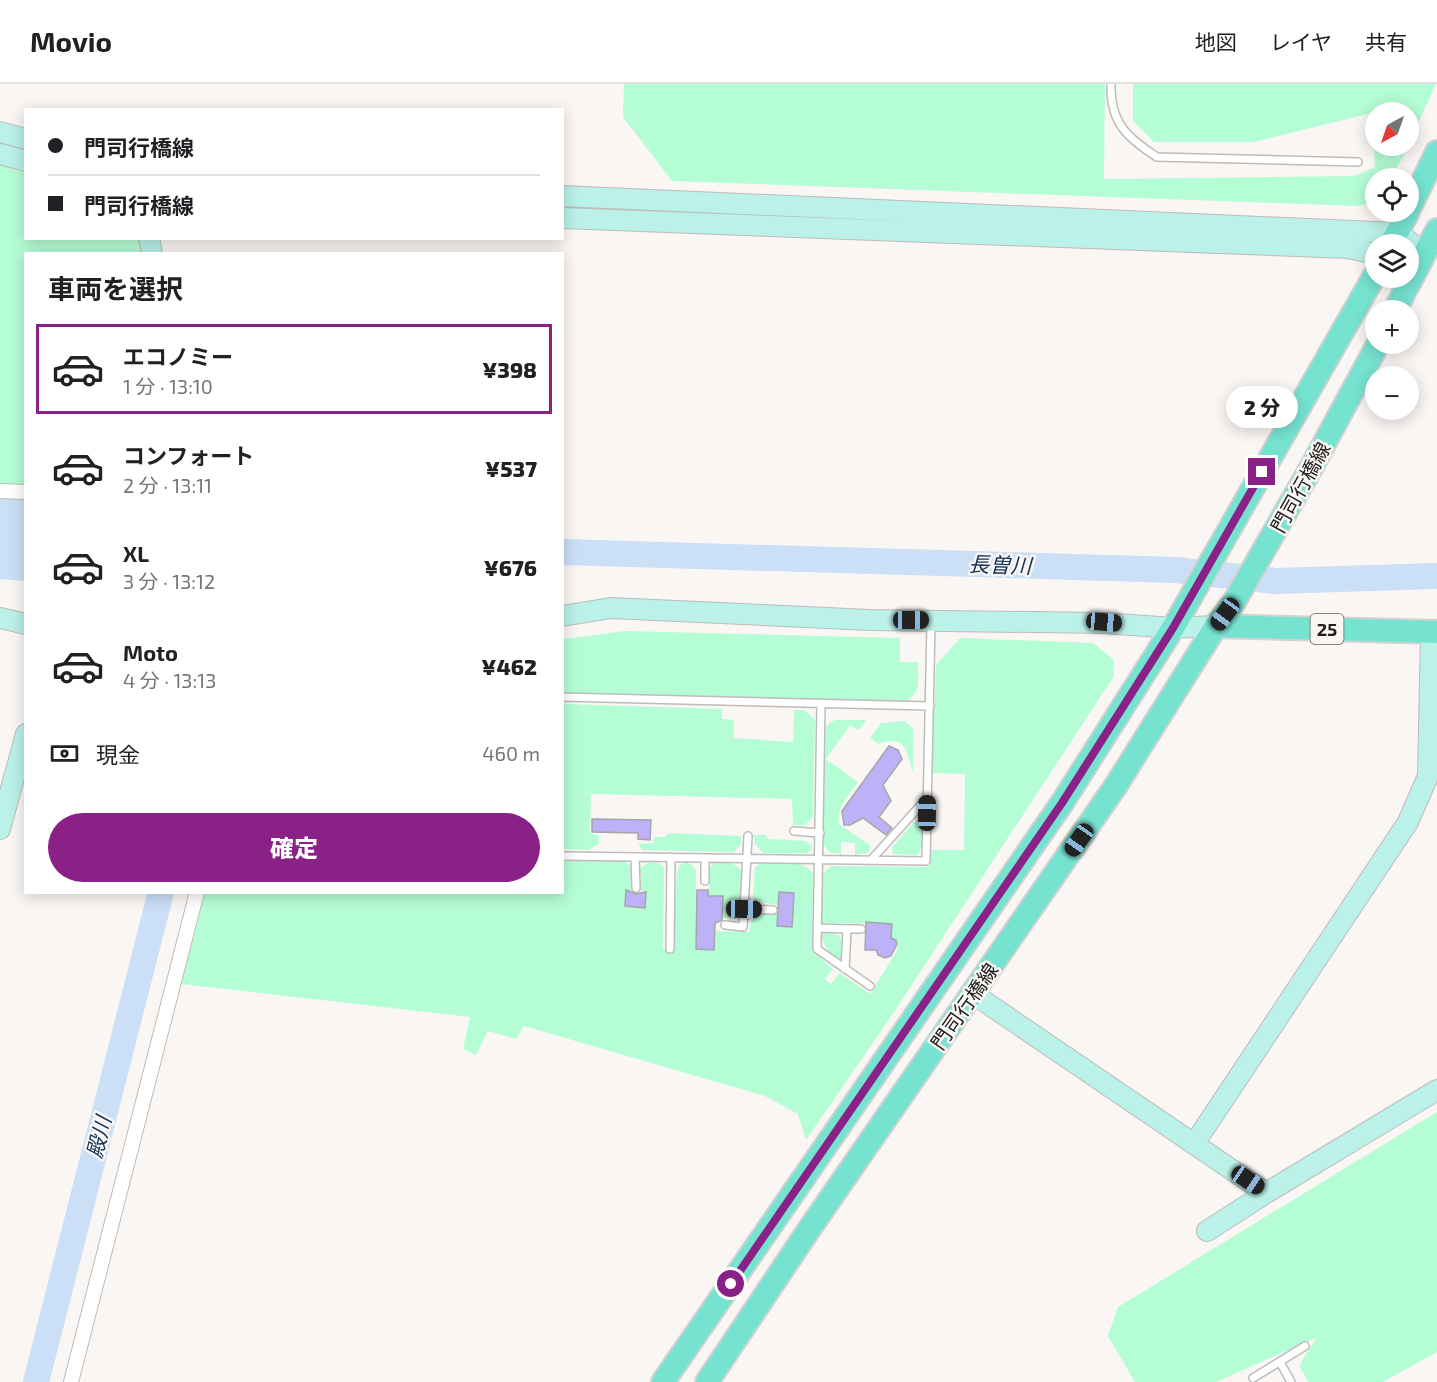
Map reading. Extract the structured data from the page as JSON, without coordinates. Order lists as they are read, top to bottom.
{
  "streets": {
    "main road": ["門司行橋線", "25"]
  },
  "crossings": [
    ["門司行橋線", "25"]
  ],
  "water": ["長曽川", "殿川"],
  "north": "bottom left",
  "page": {
    "header": "Movio",
    "nav": ["地図", "レイヤ", "共有"],
    "map_buttons": ["+", "−"],
    "banner": ["門司行橋線", "門司行橋線"],
    "heading": "車両を選択",
    "list": [
      {
        "name": "エコノミー",
        "note": "1 分 · 13:10",
        "value": "¥398"
      },
      {
        "name": "コンフォート",
        "note": "2 分 · 13:11",
        "value": "¥537"
      },
      {
        "name": "XL",
        "note": "3 分 · 13:12",
        "value": "¥676"
      },
      {
        "name": "Moto",
        "note": "4 分 · 13:13",
        "value": "¥462"
      }
    ],
    "bubble": "2 分",
    "pay": ["現金", "460 m"],
    "buttons": "確定"
  }
}
